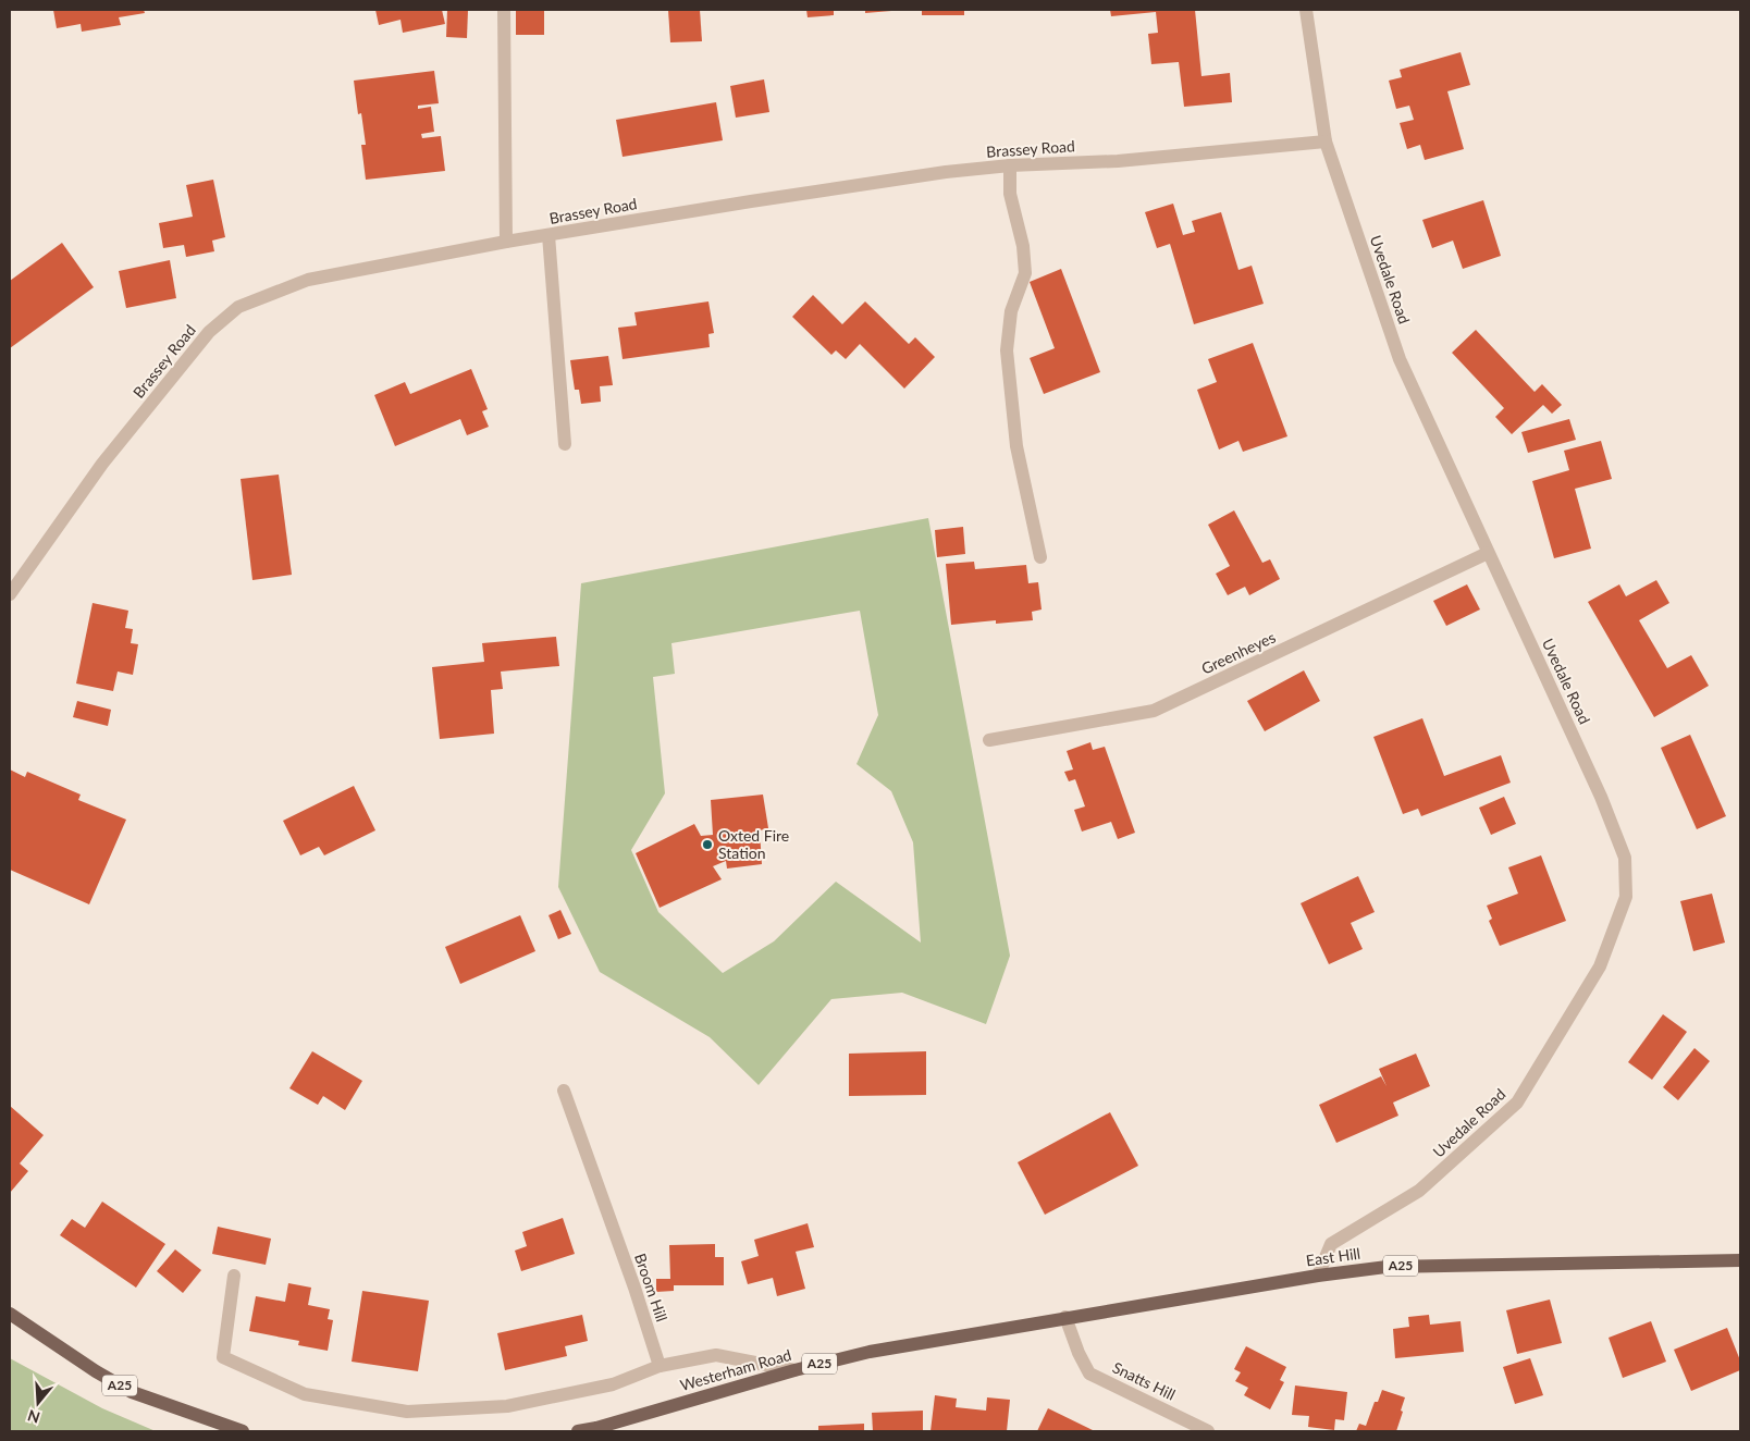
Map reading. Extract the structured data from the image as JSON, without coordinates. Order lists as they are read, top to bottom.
{
  "streets": {
    "main road": ["East Hill", "A25", "Westerham Road"],
    "street": [
      "Brassey Road",
      "Uvedale Road",
      "Greenheyes",
      "Broom Hill",
      "Snatts Hill"
    ]
  },
  "crossings": [
    ["Brassey Road", "Uvedale Road"],
    ["Uvedale Road", "Greenheyes"],
    ["Uvedale Road", "East Hill"],
    ["East Hill", "Westerham Road"],
    ["East Hill", "Snatts Hill"],
    ["Westerham Road", "Snatts Hill"]
  ],
  "places": ["Oxted Fire Station"],
  "north": "bottom"
}
